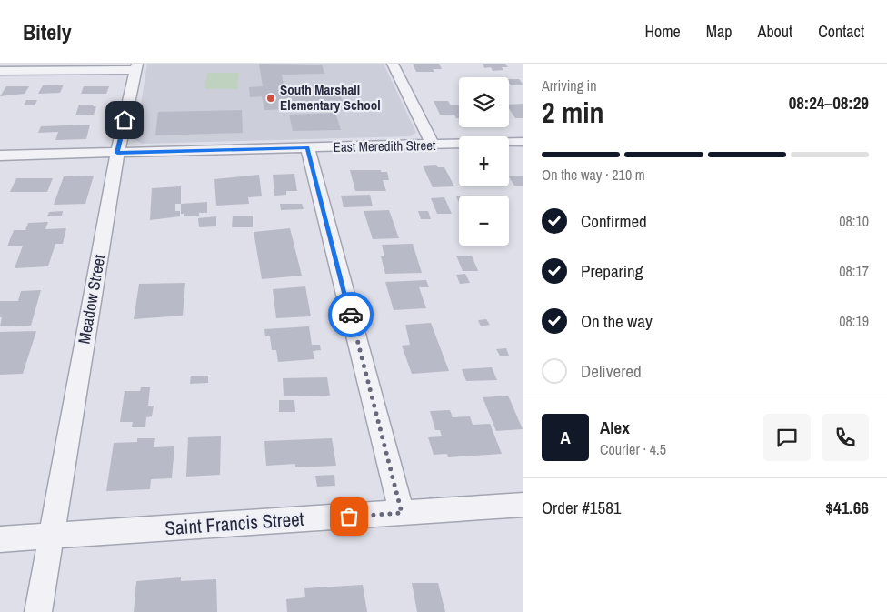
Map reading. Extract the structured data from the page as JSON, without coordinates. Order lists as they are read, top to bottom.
{
  "streets": {
    "street": ["East Meredith Street", "Meadow Street", "Saint Francis Street"]
  },
  "crossings": [
    ["East Meredith Street", "Meadow Street"],
    ["Meadow Street", "Saint Francis Street"]
  ],
  "places": ["South Marshall Elementary School"],
  "page": {
    "header": "Bitely",
    "nav": [
      "Home",
      "Map",
      "About",
      "Contact"
    ],
    "heading": ["2 min", "Arriving in", "08:24–08:29"],
    "panel": [
      "Alex",
      "Courier · 4.5",
      "Order #1581",
      "$41.66"
    ],
    "map_buttons": ["+", "−"],
    "bar": "On the way · 210 m",
    "list": [
      ["Confirmed", "08:10"],
      ["Preparing", "08:17"],
      ["On the way", "08:19"],
      "Delivered"
    ],
    "round": "A"
  }
}
